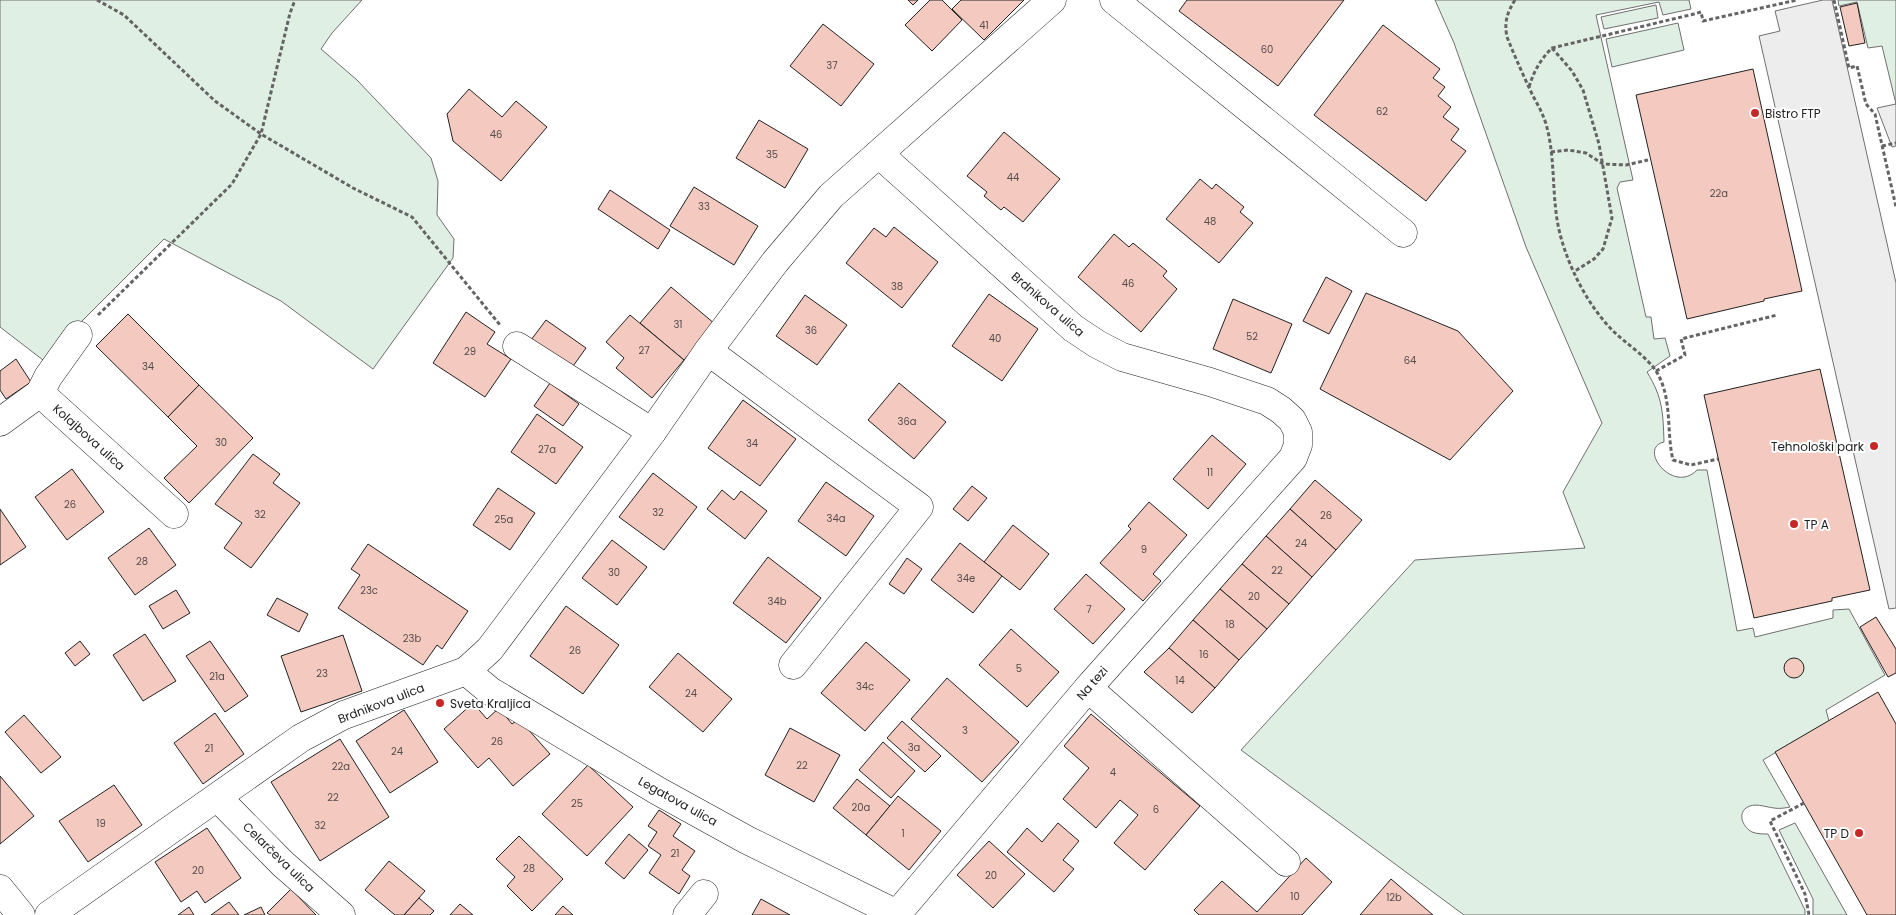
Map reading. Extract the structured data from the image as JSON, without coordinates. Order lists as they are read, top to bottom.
{
  "streets": {
    "street": [
      "Brdnikova ulica",
      "Kolajbova ulica",
      "Na tezi",
      "Legatova ulica",
      "Celarčeva ulica"
    ]
  },
  "crossings": [
    ["Brdnikova ulica", "Na tezi"],
    ["Brdnikova ulica", "Legatova ulica"],
    ["Brdnikova ulica", "Celarčeva ulica"],
    ["Na tezi", "Legatova ulica"]
  ],
  "places": [
    "Bistro FTP",
    "Tehnološki park",
    "TP A",
    "Sveta Kraljica",
    "TP D"
  ],
  "house_numbers": [
    "41",
    "60",
    "37",
    "62",
    "46",
    "35",
    "44",
    "22a",
    "33",
    "48",
    "46",
    "38",
    "31",
    "36",
    "52",
    "40",
    "27",
    "29",
    "64",
    "34",
    "36a",
    "30",
    "34",
    "27a",
    "11",
    "26",
    "32",
    "32",
    "26",
    "34a",
    "25a",
    "24",
    "9",
    "28",
    "22",
    "30",
    "34e",
    "23c",
    "20",
    "34b",
    "7",
    "18",
    "23b",
    "26",
    "16",
    "5",
    "23",
    "21a",
    "14",
    "34c",
    "24",
    "3",
    "26",
    "3a",
    "21",
    "24",
    "22",
    "22a",
    "4",
    "22",
    "25",
    "20a",
    "6",
    "19",
    "32",
    "1",
    "21",
    "28",
    "20",
    "20",
    "10",
    "12b"
  ]
}
